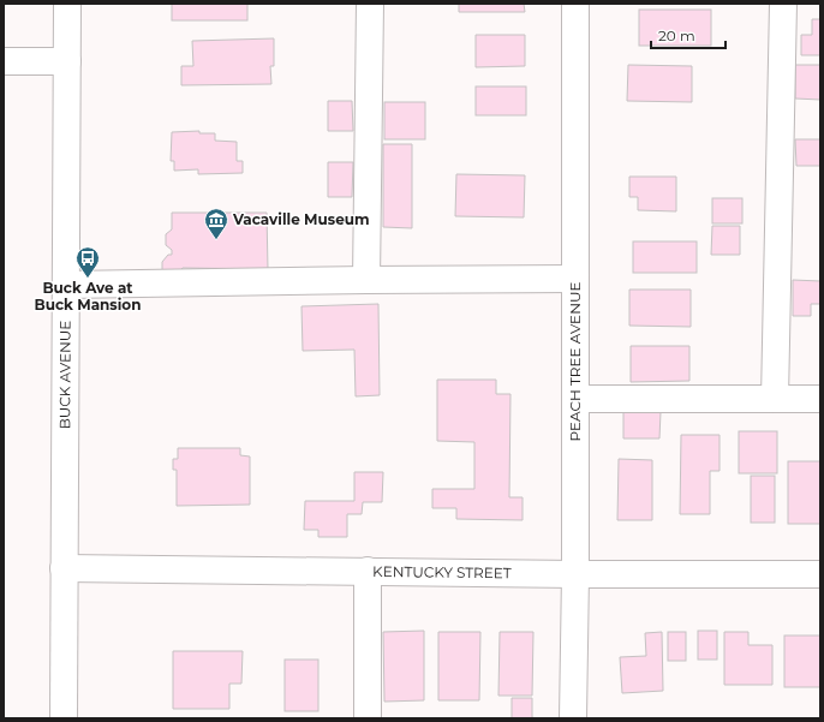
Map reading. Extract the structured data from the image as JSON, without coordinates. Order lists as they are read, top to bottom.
{
  "streets": {
    "street": ["PEACH TREE AVENUE", "BUCK AVENUE", "KENTUCKY STREET"]
  },
  "crossings": [
    ["PEACH TREE AVENUE", "KENTUCKY STREET"],
    ["BUCK AVENUE", "KENTUCKY STREET"]
  ],
  "places": {
    "museum": ["Vacaville Museum"],
    "bus stop": ["Buck Ave at Buck Mansion"]
  },
  "scale_bar": "20 m"
}
